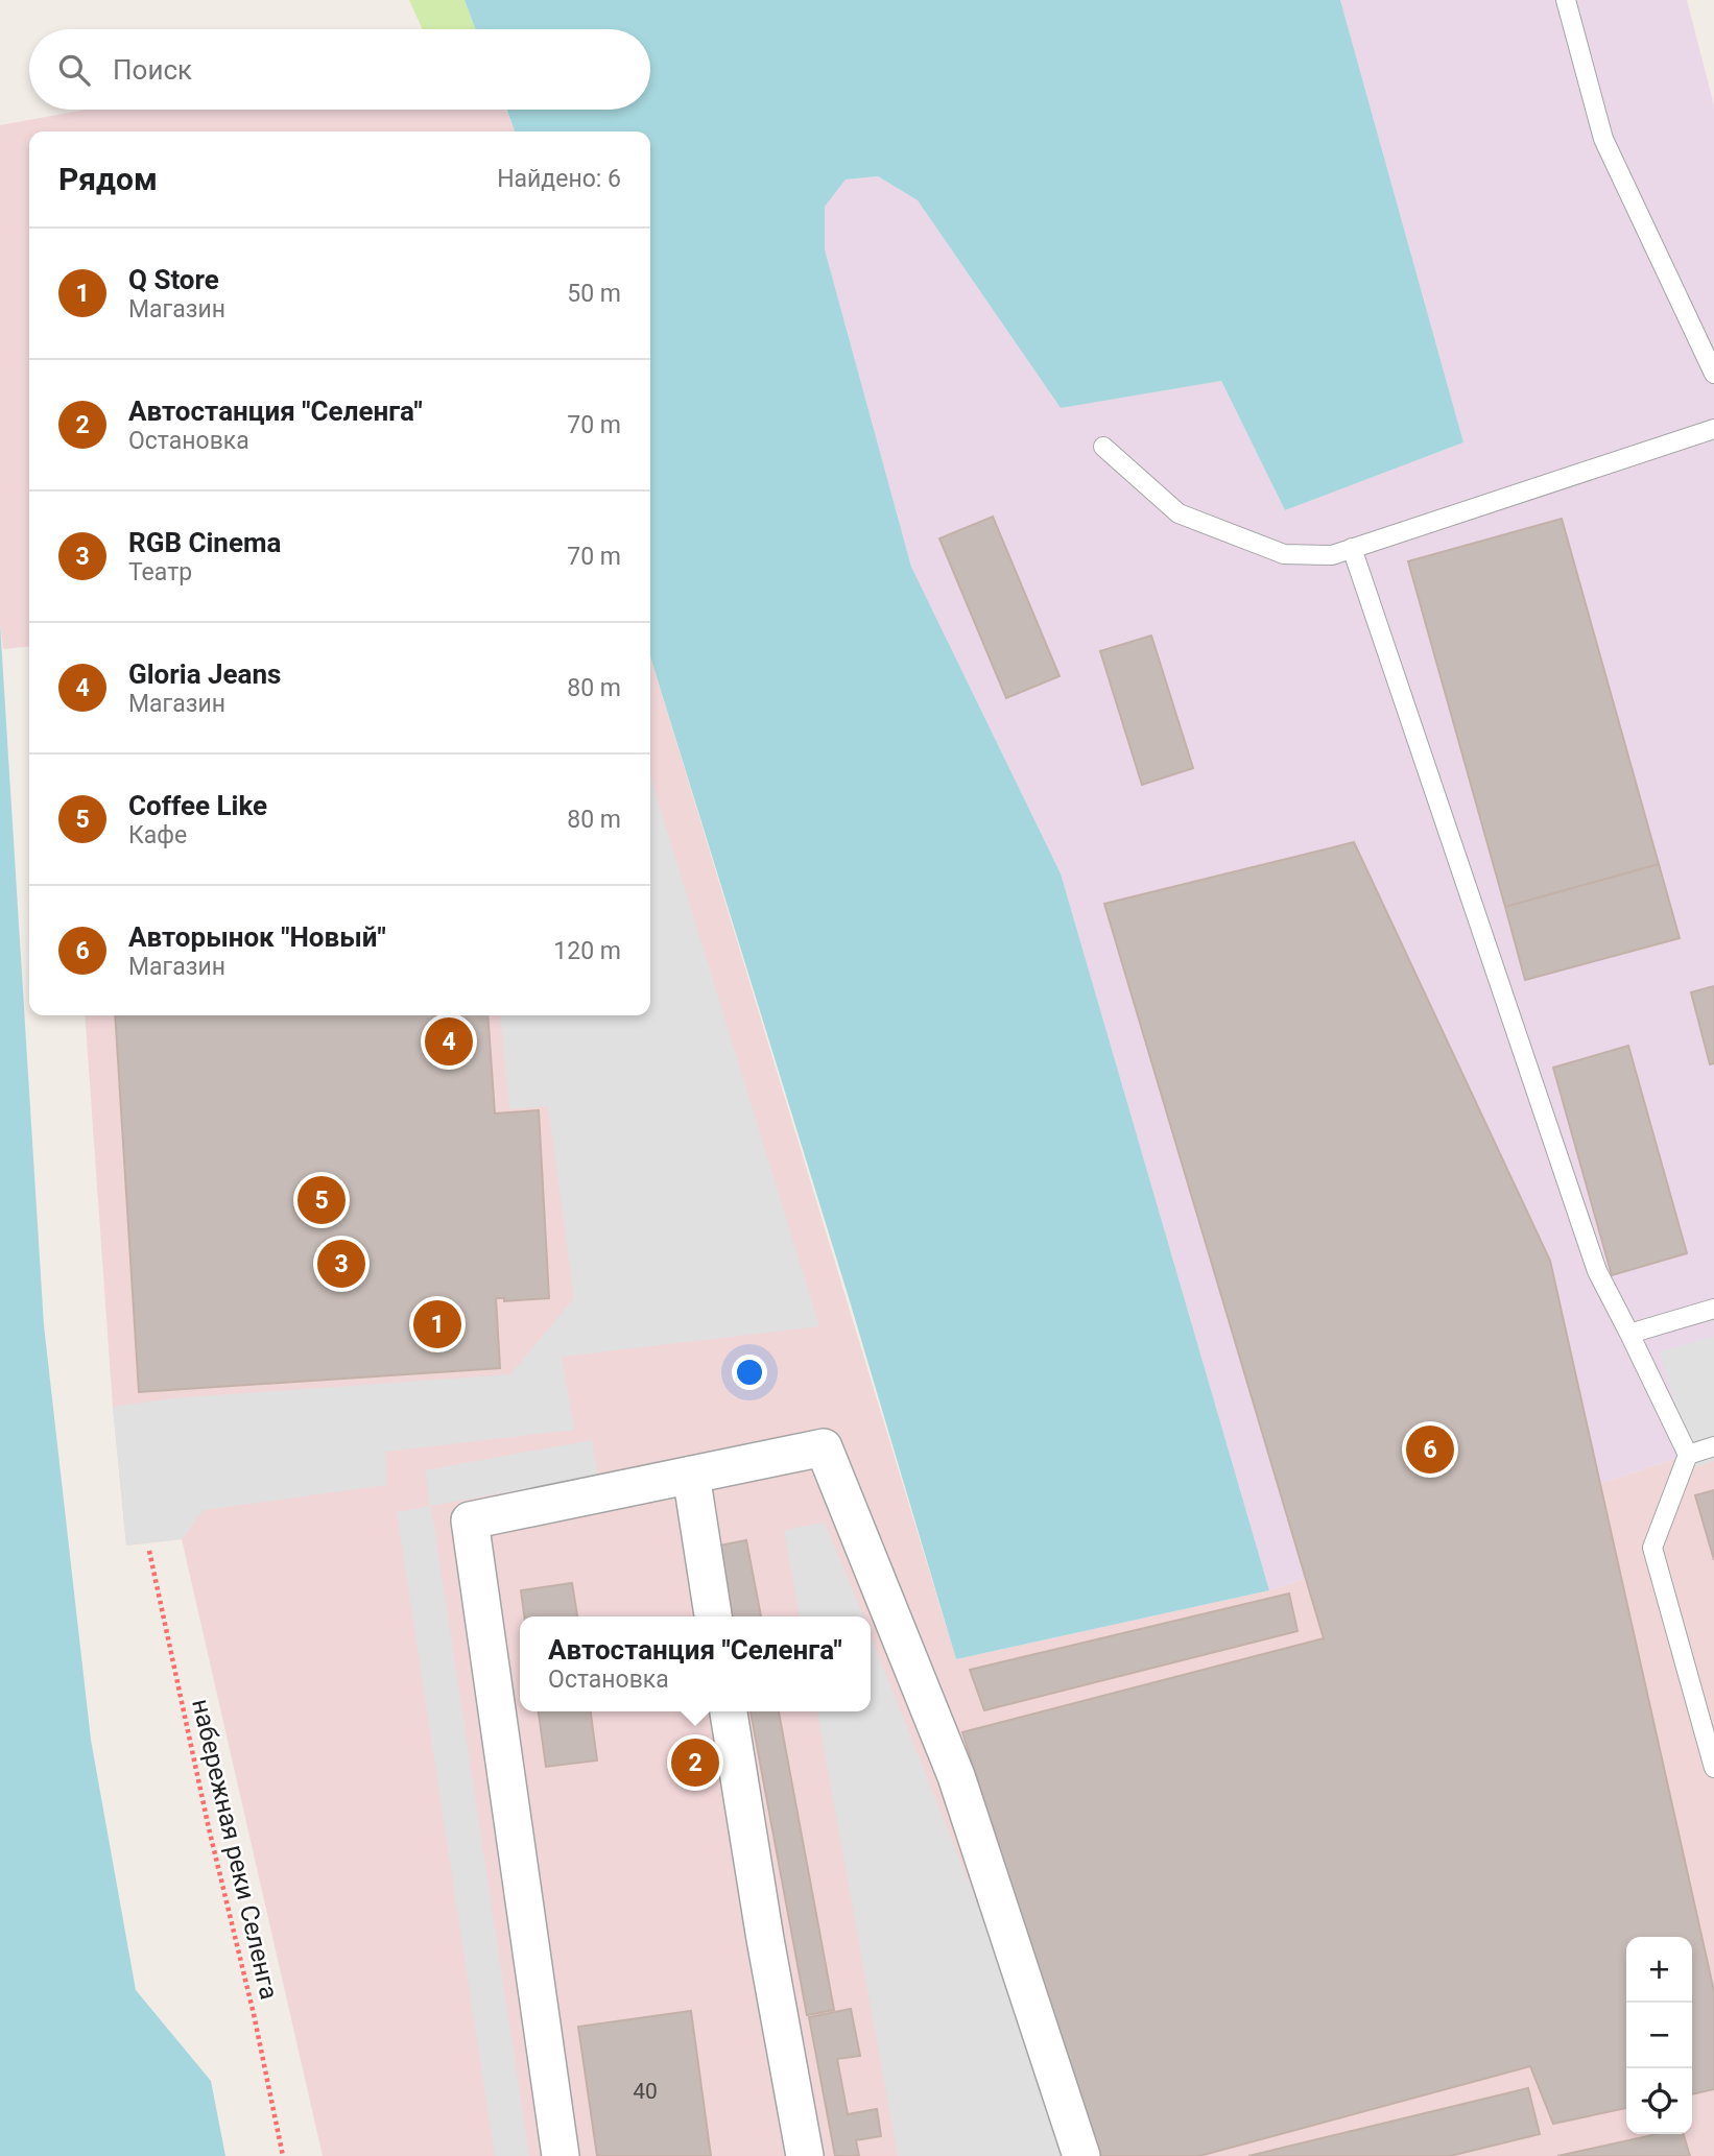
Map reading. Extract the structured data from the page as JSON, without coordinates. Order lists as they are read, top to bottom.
{
  "streets": {
    "path": ["набережная реки Селенга"]
  },
  "house_numbers": ["40"],
  "page": {
    "search": "Поиск",
    "heading": ["Рядом", "Найдено: 6"],
    "list": [
      {
        "mark": "1",
        "name": "Q Store",
        "note": "Магазин",
        "value": "50 m"
      },
      {
        "mark": "2",
        "name": "Автостанция \"Селенга\"",
        "note": "Остановка",
        "value": "70 m"
      },
      {
        "mark": "3",
        "name": "RGB Cinema",
        "note": "Театр",
        "value": "70 m"
      },
      {
        "mark": "4",
        "name": "Gloria Jeans",
        "note": "Магазин",
        "value": "80 m"
      },
      {
        "mark": "5",
        "name": "Coffee Like",
        "note": "Кафе",
        "value": "80 m"
      },
      {
        "mark": "6",
        "name": "Авторынок \"Новый\"",
        "note": "Магазин",
        "value": "120 m"
      }
    ],
    "pins": [
      "4",
      "5",
      "3",
      "1",
      "6",
      "2"
    ],
    "popup": ["Автостанция \"Селенга\"", "Остановка"],
    "map_buttons": ["+", "−"]
  }
}
